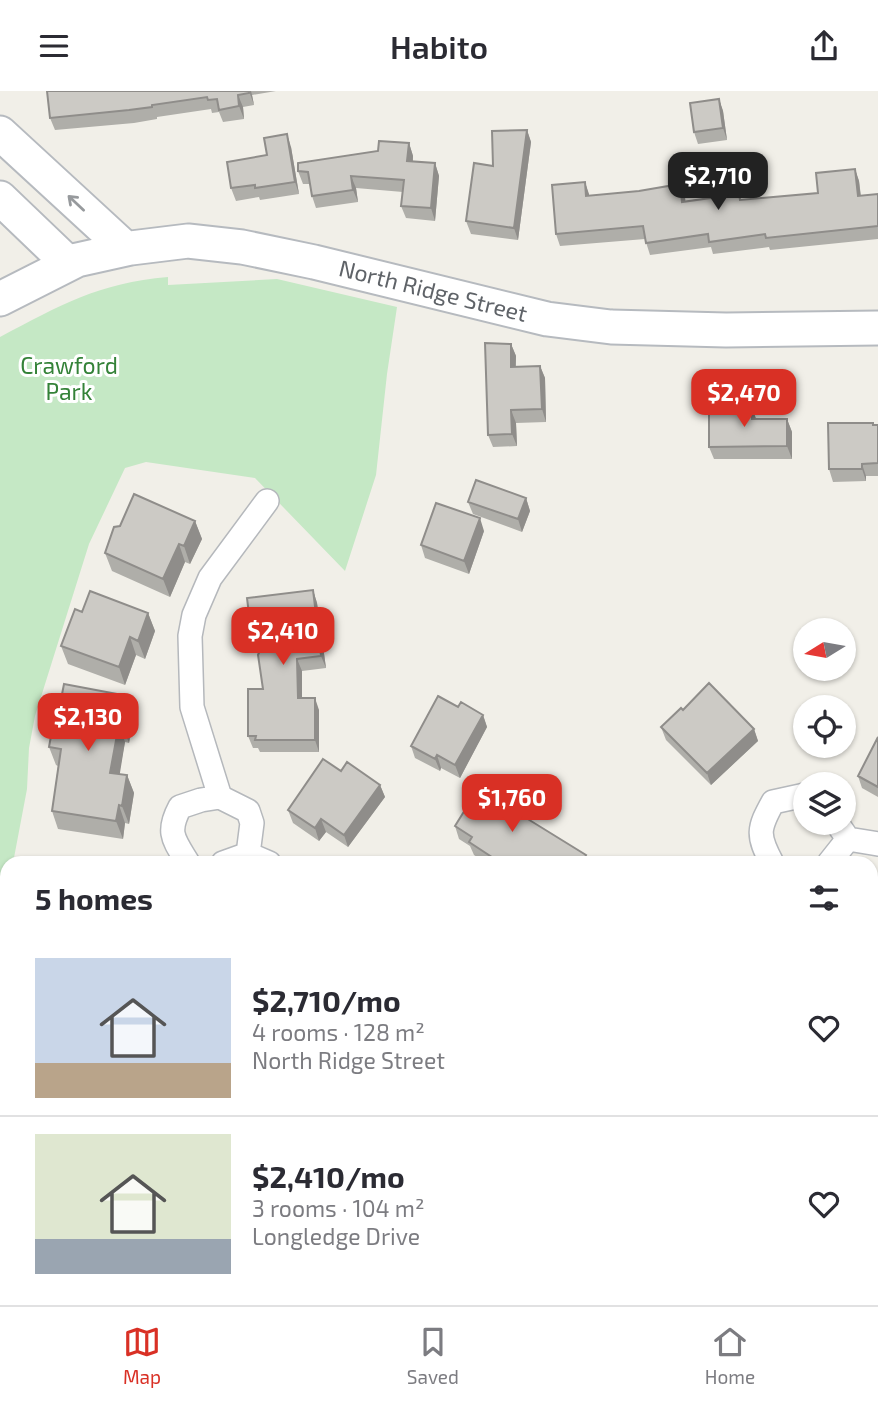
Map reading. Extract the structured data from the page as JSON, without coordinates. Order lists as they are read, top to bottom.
{
  "streets": {
    "street": ["North Ridge Street"]
  },
  "parks": ["Crawford Park"],
  "north": "left",
  "page": {
    "header": "Habito",
    "price": [
      "$2,710",
      "$2,470",
      "$2,410",
      "$2,130",
      "$1,760"
    ],
    "heading": "5 homes",
    "list": [
      {
        "name": "$2,710/mo",
        "note": "4 rooms · 128 m² · North Ridge Street"
      },
      {
        "name": "$2,410/mo",
        "note": "3 rooms · 104 m² · Longledge Drive"
      }
    ],
    "tabs": ["Map", "Saved", "Home"]
  }
}
